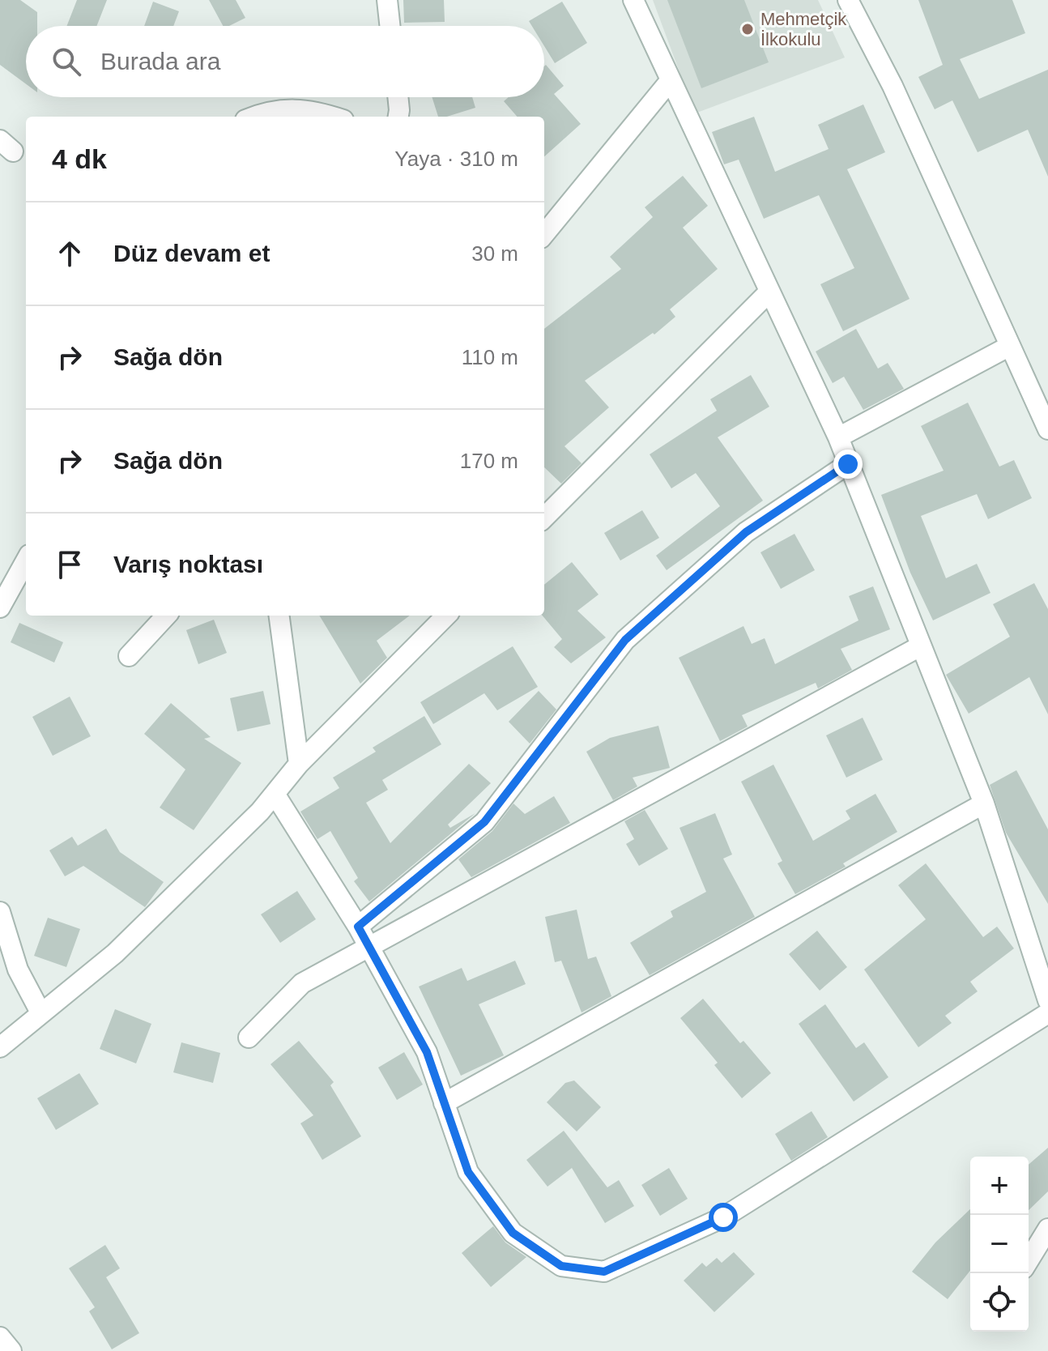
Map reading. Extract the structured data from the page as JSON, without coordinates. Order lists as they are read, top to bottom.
{
  "places": ["Mehmetçik İlkokulu"],
  "page": {
    "search": "Burada ara",
    "heading": ["4 dk", "Yaya · 310 m"],
    "list": [
      ["Düz devam et", "30 m"],
      ["Sağa dön", "110 m"],
      ["Sağa dön", "170 m"],
      "Varış noktası"
    ],
    "map_buttons": ["+", "−"]
  }
}
